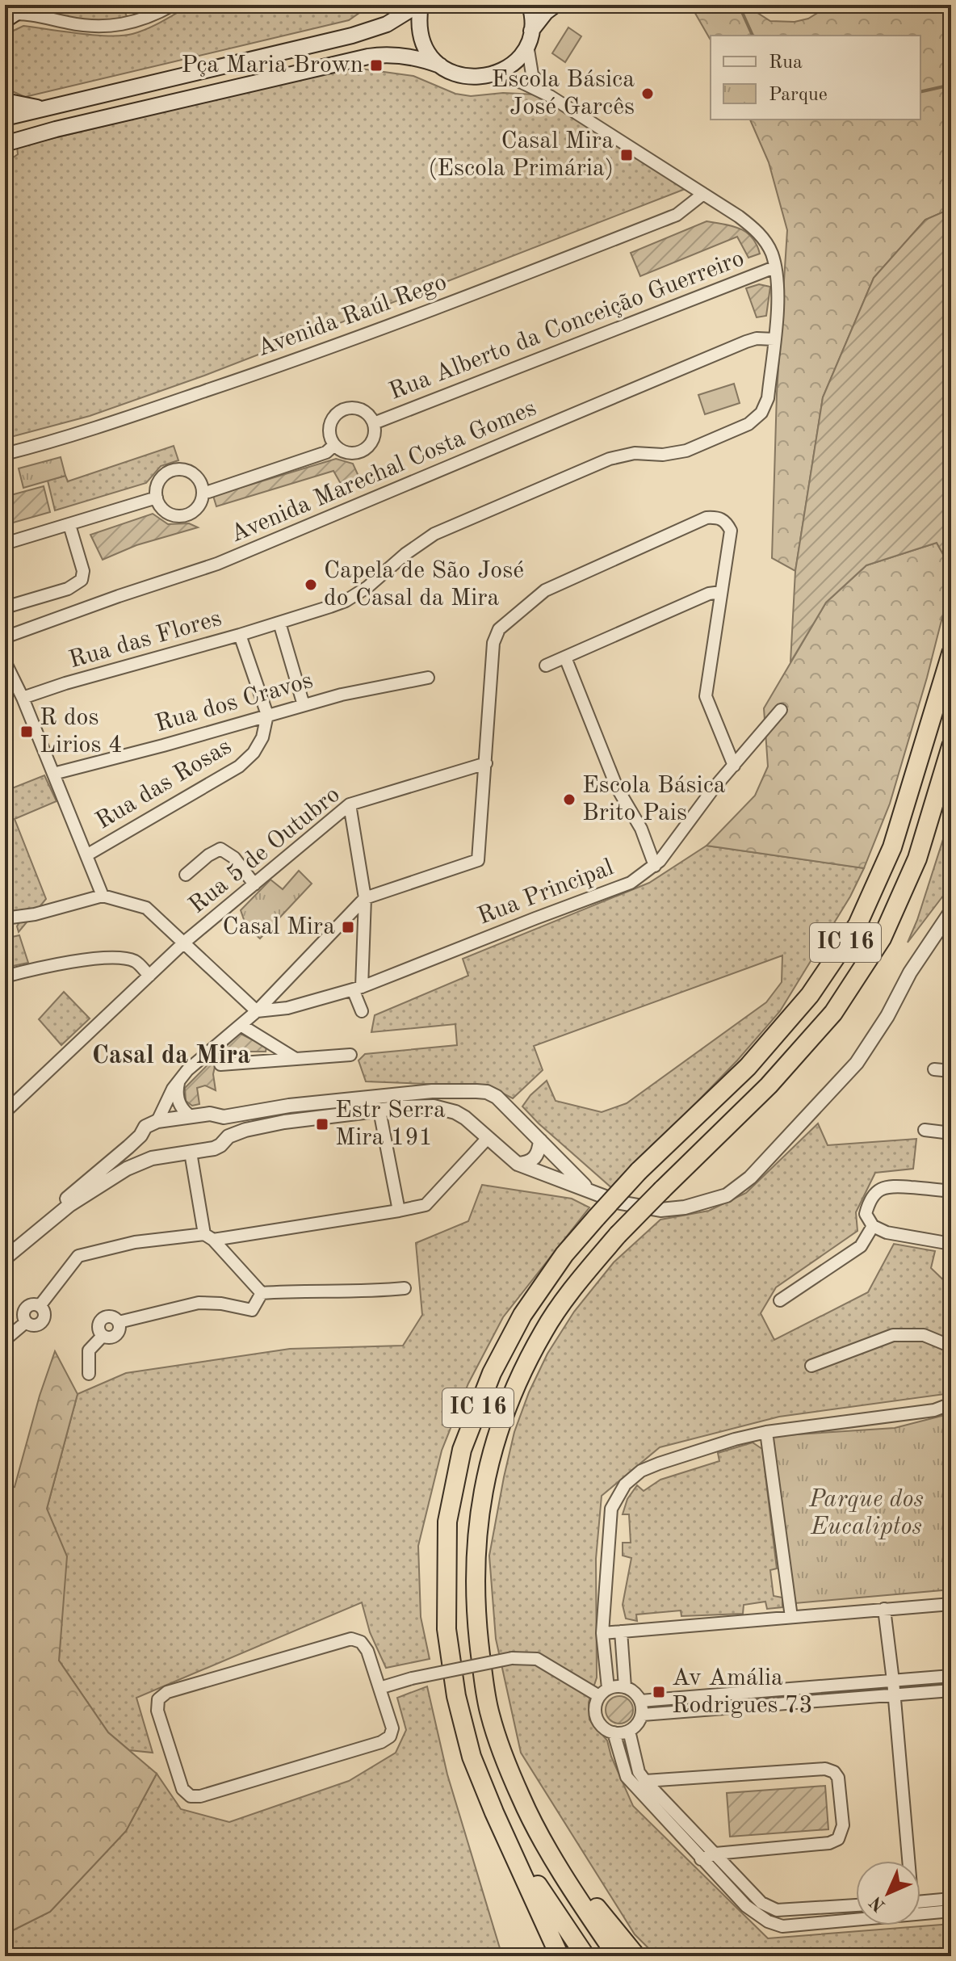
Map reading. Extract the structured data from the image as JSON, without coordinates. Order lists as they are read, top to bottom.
{
  "streets": {
    "highway": ["IC 16"],
    "street": [
      "Avenida Raúl Rego",
      "Rua Alberto da Conceição Guerreiro",
      "Avenida Marechal Costa Gomes",
      "Rua das Flores",
      "Rua dos Cravos",
      "Rua das Rosas",
      "Rua 5 de Outubro",
      "Rua Principal"
    ]
  },
  "crossings": [
    ["Avenida Raúl Rego", "Rua das Flores"],
    ["Rua Alberto da Conceição Guerreiro", "Rua das Flores"],
    ["Avenida Marechal Costa Gomes", "Rua das Flores"],
    ["Rua dos Cravos", "Rua das Rosas"]
  ],
  "districts": ["Casal da Mira"],
  "parks": ["Parque dos Eucaliptos"],
  "places": {
    "transit": [
      "Pça Maria Brown",
      "Casal Mira (Escola Primária)",
      "R dos Lirios 4",
      "Casal Mira",
      "Estr Serra Mira 191",
      "Av Amália Rodrigues 73"
    ],
    "other": ["Escola Básica José Garcês", "Capela de São José do Casal da Mira", "Escola Básica Brito Pais"]
  },
  "legend": ["Rua", "Parque"],
  "north": "bottom left"
}
